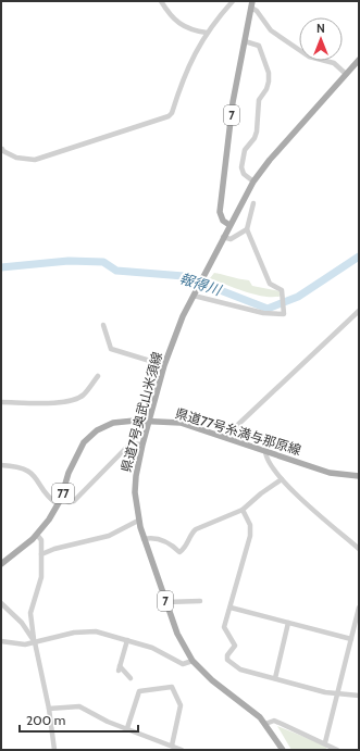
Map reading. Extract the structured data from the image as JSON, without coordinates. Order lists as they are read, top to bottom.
{
  "streets": {
    "main road": [
      "7",
      "県道7号奥武山米須線",
      "県道77号糸満与那原線",
      "77"
    ]
  },
  "crossings": [
    ["7", "県道7号奥武山米須線"],
    ["県道7号奥武山米須線", "県道77号糸満与那原線"]
  ],
  "water": ["報得川"],
  "scale_bar": "200 m",
  "north": "top"
}
